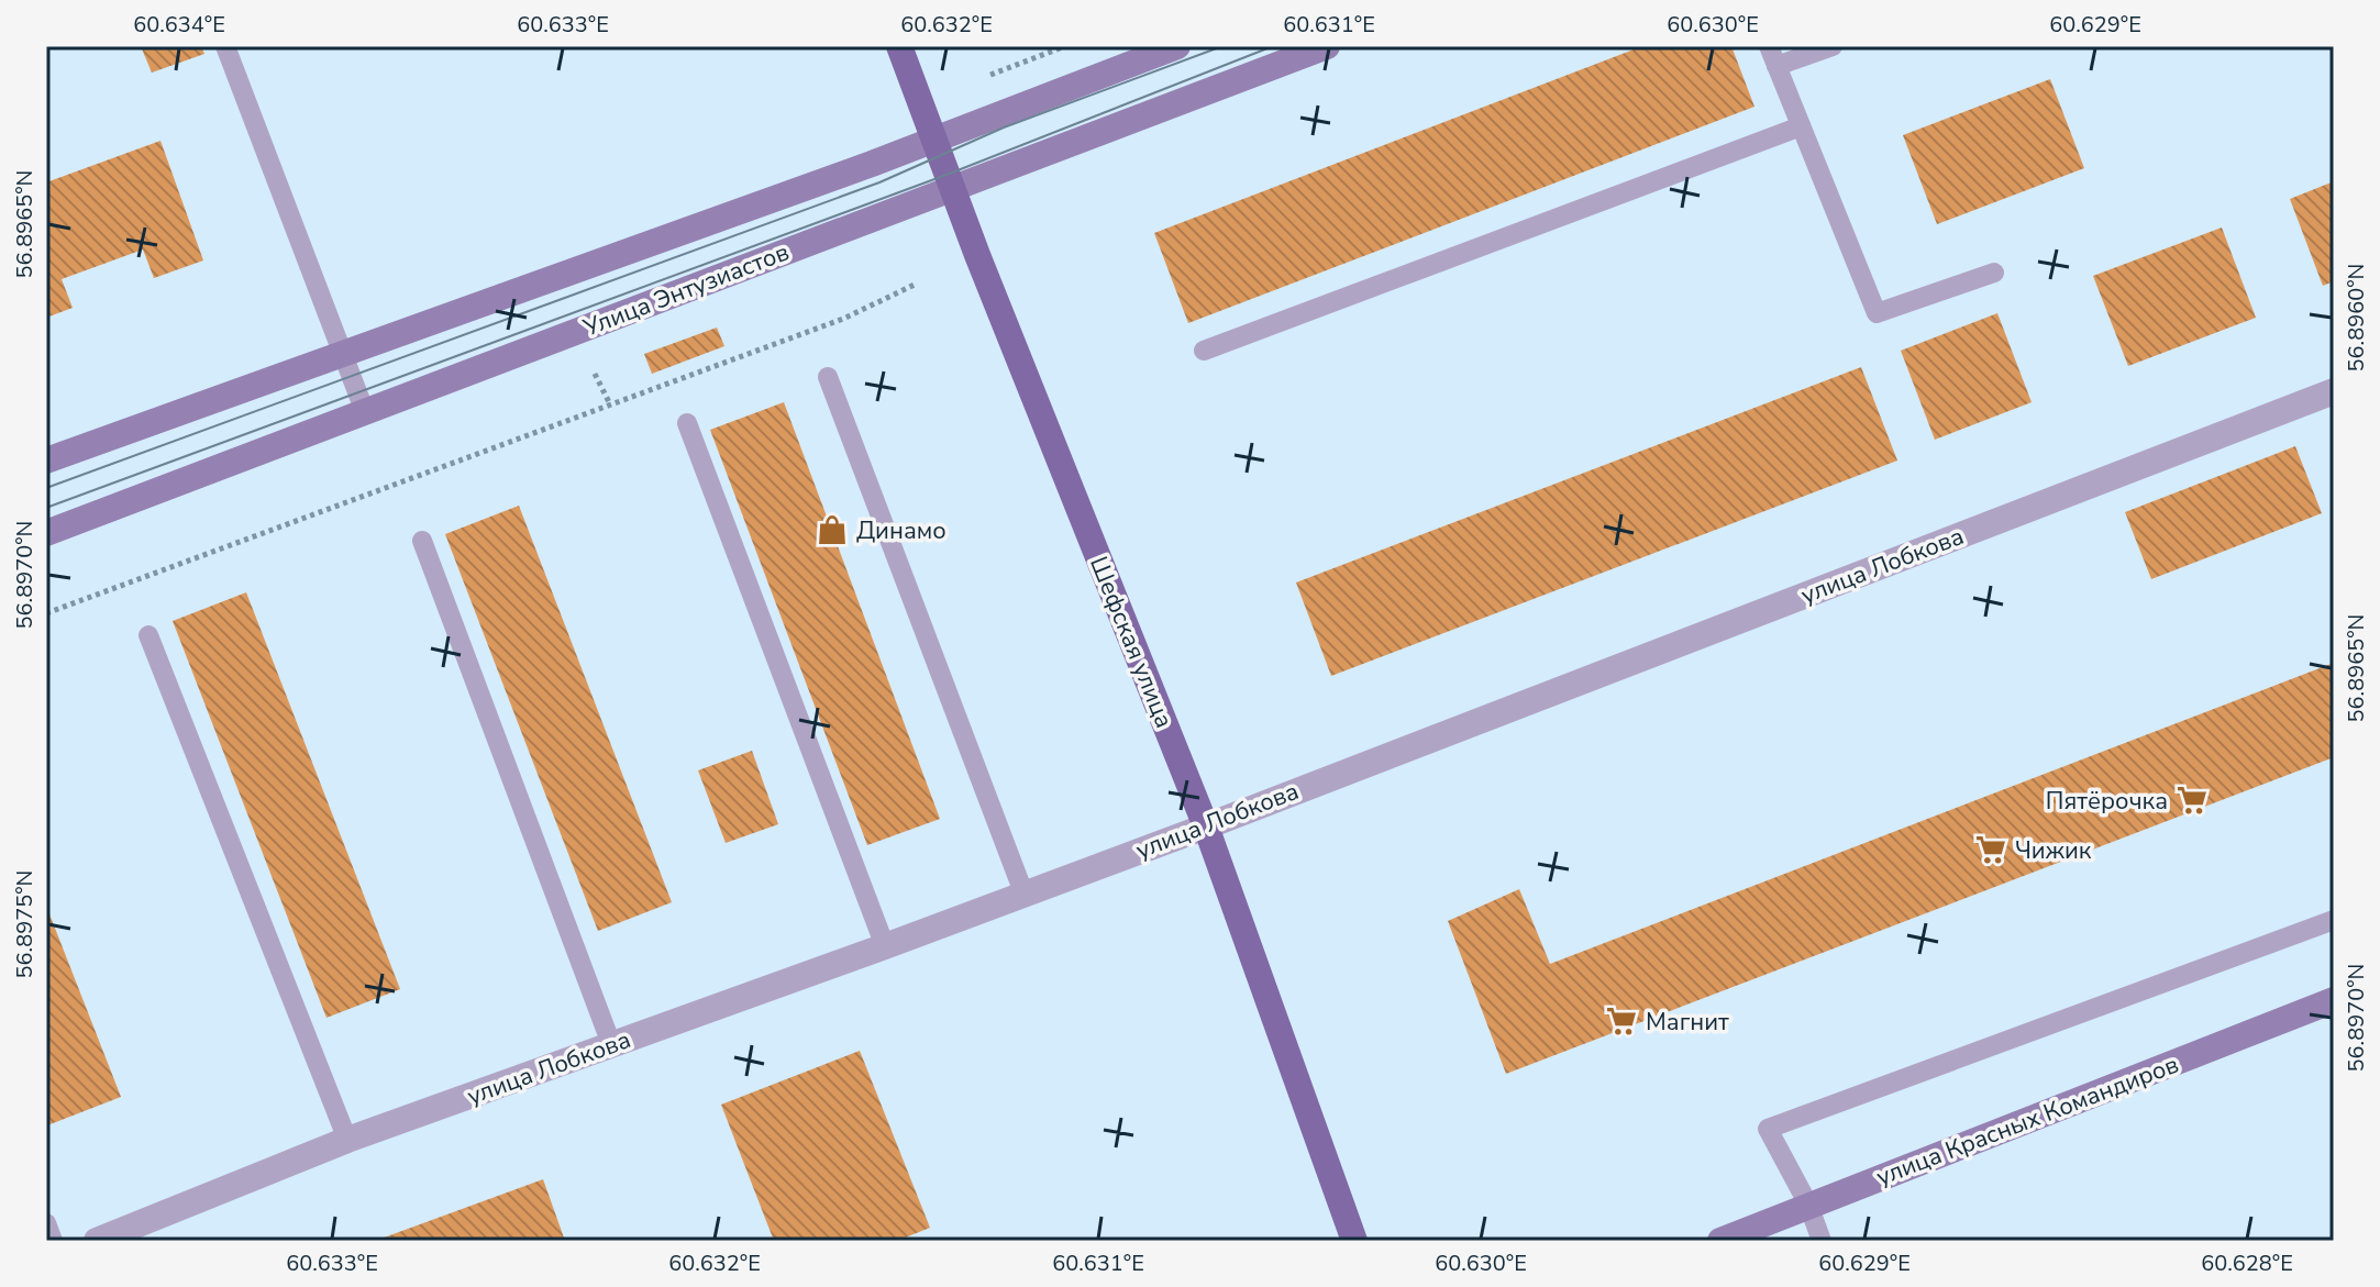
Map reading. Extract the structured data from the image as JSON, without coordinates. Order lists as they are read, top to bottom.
{
  "streets": {
    "main road": ["Шефская улица"],
    "street": ["Улица Энтузиастов", "улица Лобкова", "улица Красных Командиров"]
  },
  "crossings": [
    ["Улица Энтузиастов", "Шефская улица"],
    ["улица Лобкова", "Шефская улица"]
  ],
  "places": {
    "shop": ["Динамо"],
    "supermarket": ["Пятёрочка", "Чижик", "Магнит"]
  },
  "coordinates": [
    "60.634°E",
    "60.633°E",
    "60.632°E",
    "60.631°E",
    "60.630°E",
    "60.629°E",
    "56.8965°N",
    "56.8960°N",
    "56.8970°N",
    "56.8975°N",
    "60.628°E"
  ]
}
